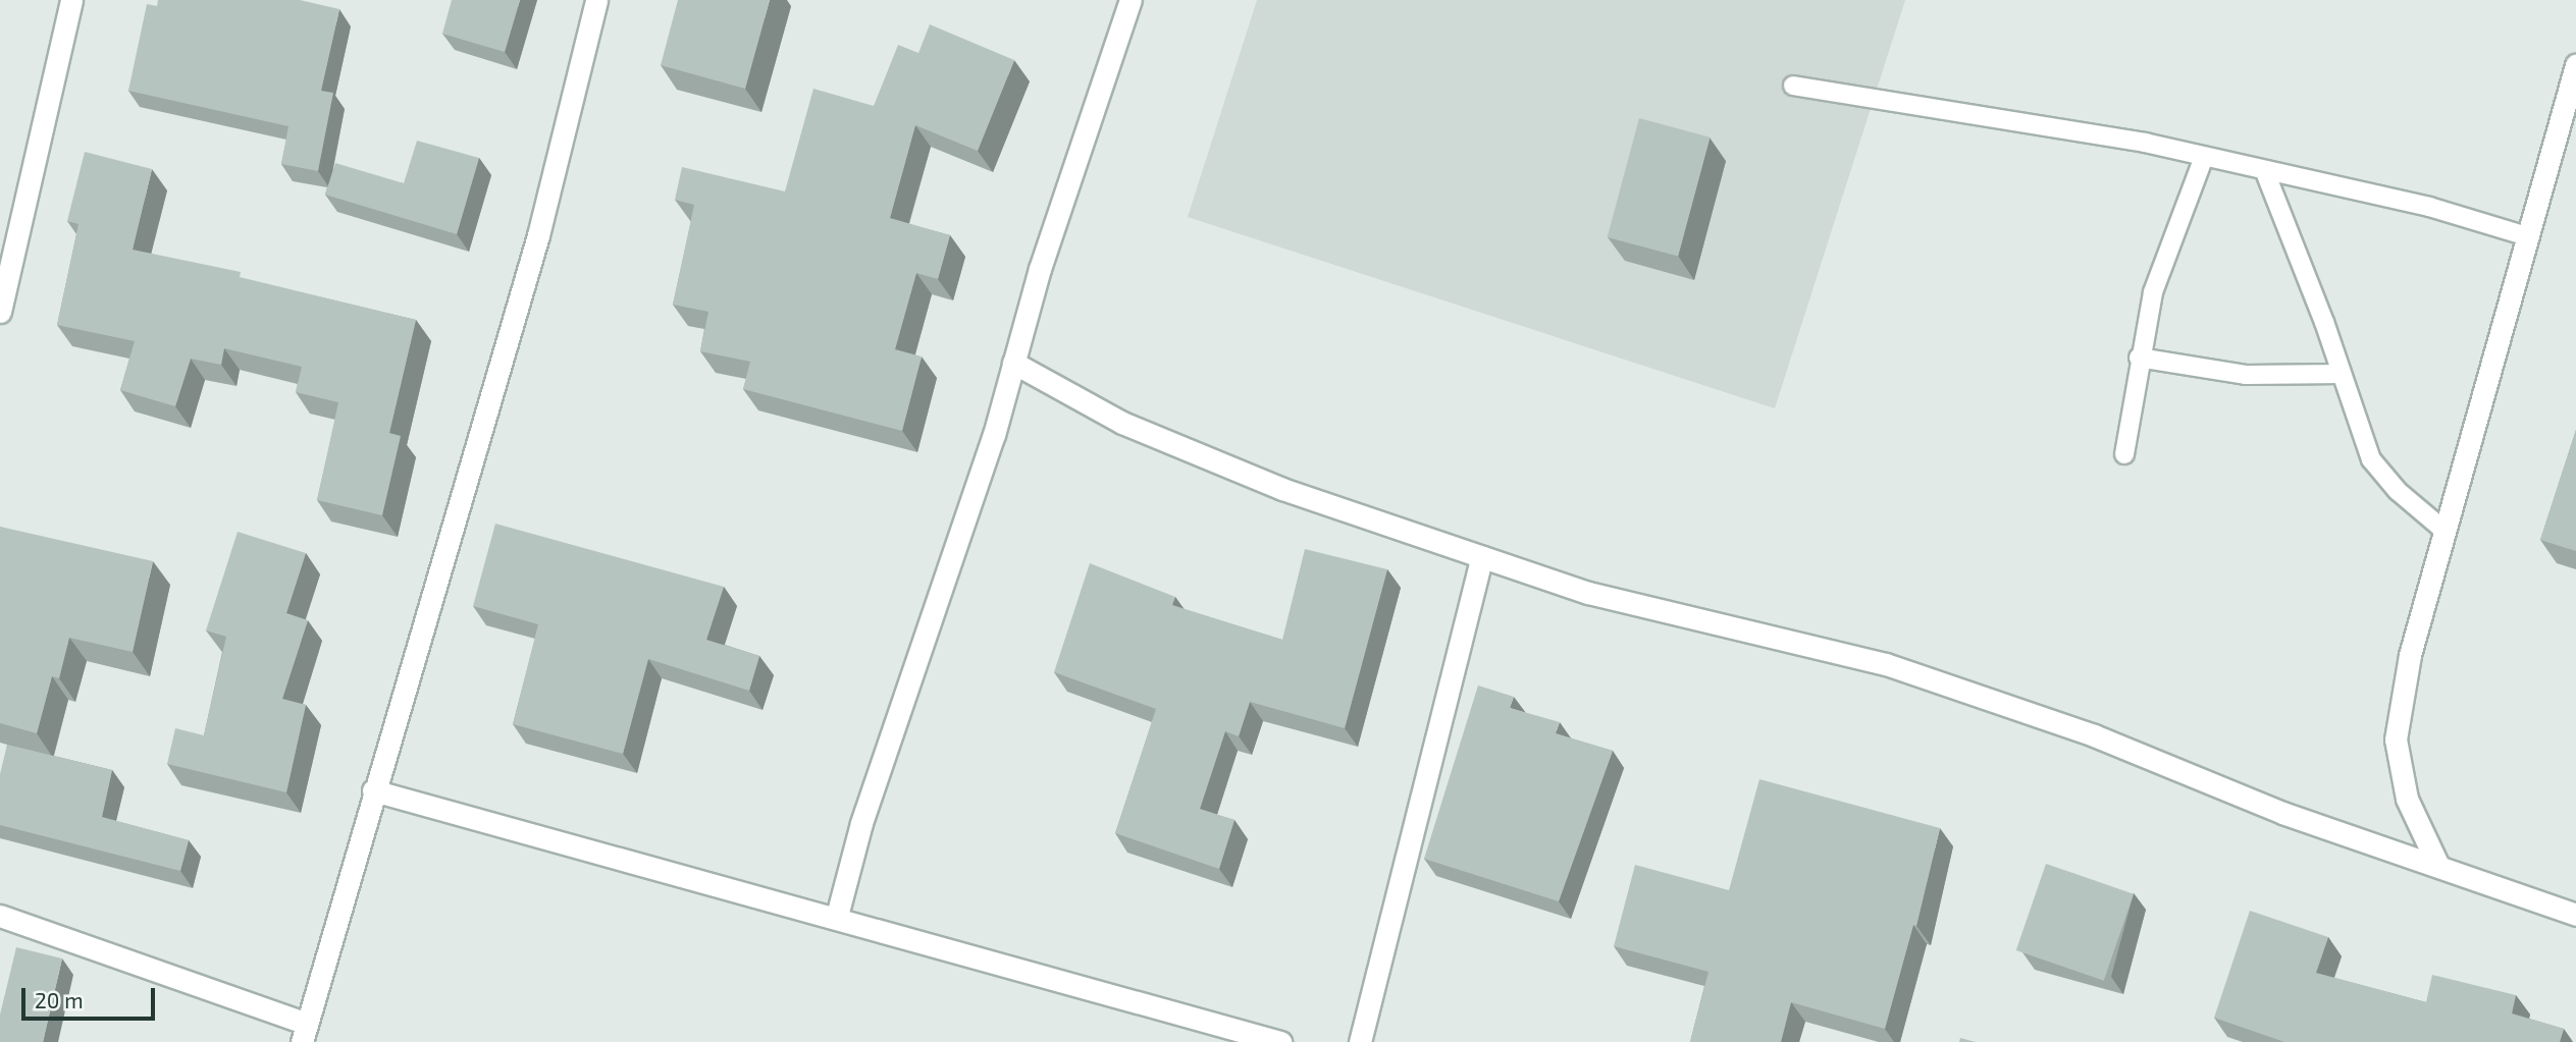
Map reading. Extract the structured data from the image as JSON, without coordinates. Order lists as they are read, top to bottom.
{
  "scale_bar": "20 m"
}
